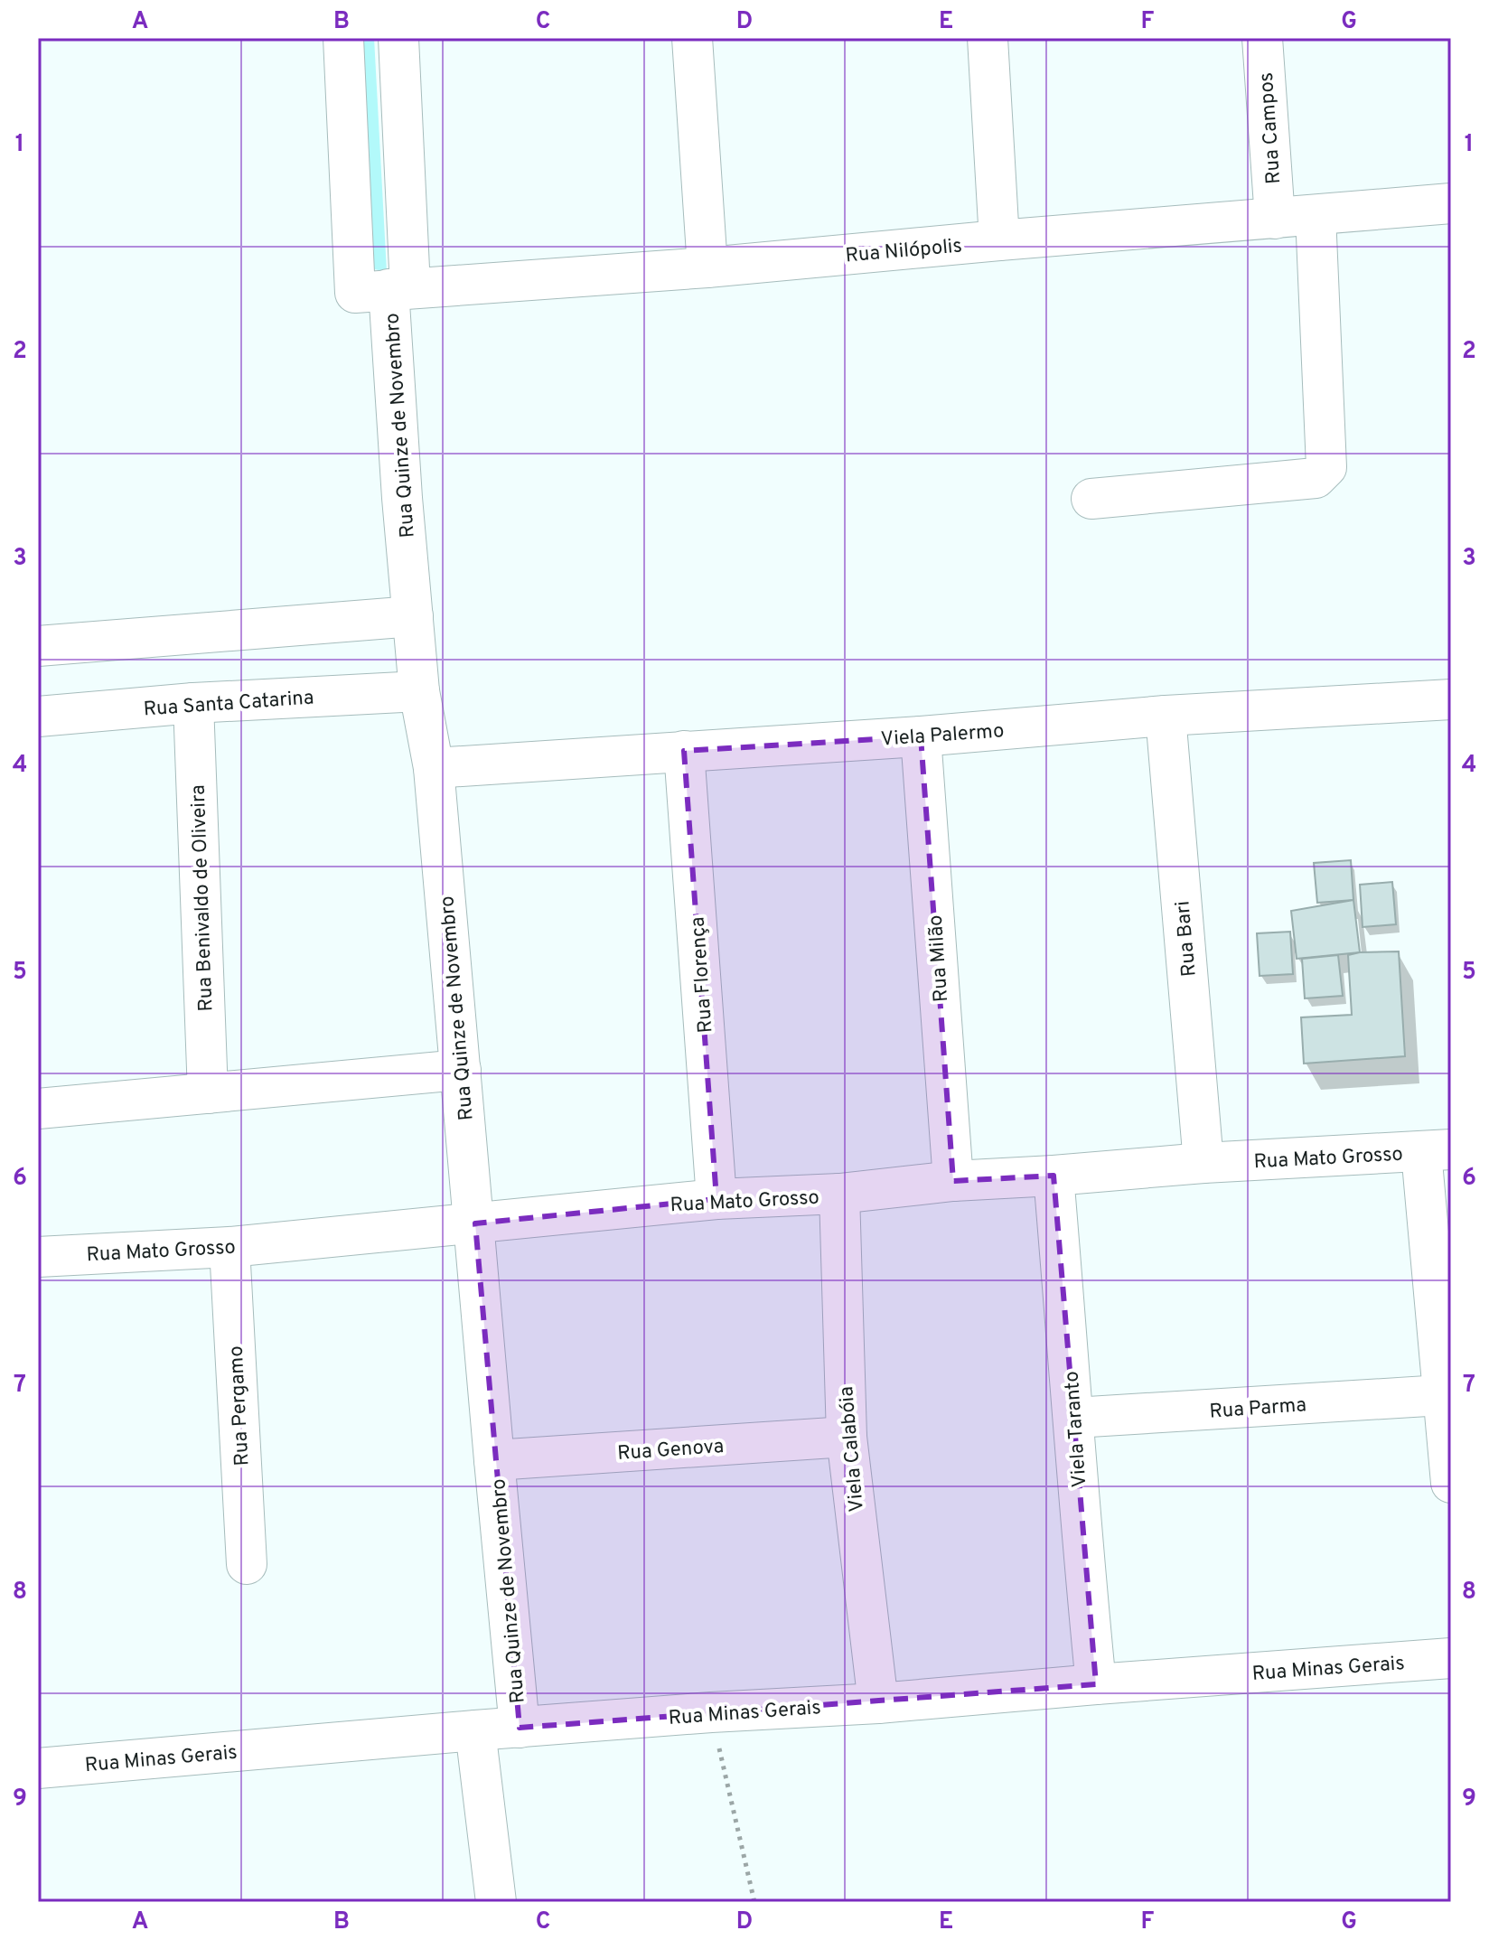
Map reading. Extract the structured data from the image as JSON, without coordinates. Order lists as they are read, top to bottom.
{
  "streets": {
    "street": [
      "Rua Campos",
      "Rua Nilópolis",
      "Rua Quinze de Novembro",
      "Rua Santa Catarina",
      "Viela Palermo",
      "Rua Benivaldo de Oliveira",
      "Rua Bari",
      "Rua Milão",
      "Rua Florença",
      "Rua Mato Grosso",
      "Rua Pergamo",
      "Rua Parma",
      "Viela Taranto",
      "Rua Genova",
      "Viela Calabóia",
      "Rua Minas Gerais"
    ]
  },
  "crossings": [
    ["Rua Campos", "Rua Nilópolis"],
    ["Rua Nilópolis", "Rua Quinze de Novembro"],
    ["Rua Quinze de Novembro", "Rua Santa Catarina"],
    ["Rua Quinze de Novembro", "Viela Palermo"],
    ["Rua Quinze de Novembro", "Rua Mato Grosso"],
    ["Rua Quinze de Novembro", "Rua Genova"],
    ["Rua Quinze de Novembro", "Rua Minas Gerais"],
    ["Rua Santa Catarina", "Rua Benivaldo de Oliveira"],
    ["Viela Palermo", "Rua Bari"],
    ["Viela Palermo", "Rua Milão"],
    ["Viela Palermo", "Rua Florença"],
    ["Rua Bari", "Rua Mato Grosso"],
    ["Rua Milão", "Rua Mato Grosso"],
    ["Rua Florença", "Rua Mato Grosso"],
    ["Rua Mato Grosso", "Rua Pergamo"],
    ["Rua Mato Grosso", "Viela Taranto"],
    ["Rua Mato Grosso", "Viela Calabóia"],
    ["Rua Parma", "Viela Taranto"],
    ["Viela Taranto", "Rua Minas Gerais"],
    ["Rua Genova", "Viela Calabóia"],
    ["Viela Calabóia", "Rua Minas Gerais"]
  ],
  "grid": {
    "columns": [
      "A",
      "B",
      "C",
      "D",
      "E",
      "F",
      "G"
    ],
    "rows": [
      "1",
      "2",
      "3",
      "4",
      "5",
      "6",
      "7",
      "8",
      "9"
    ]
  }
}
